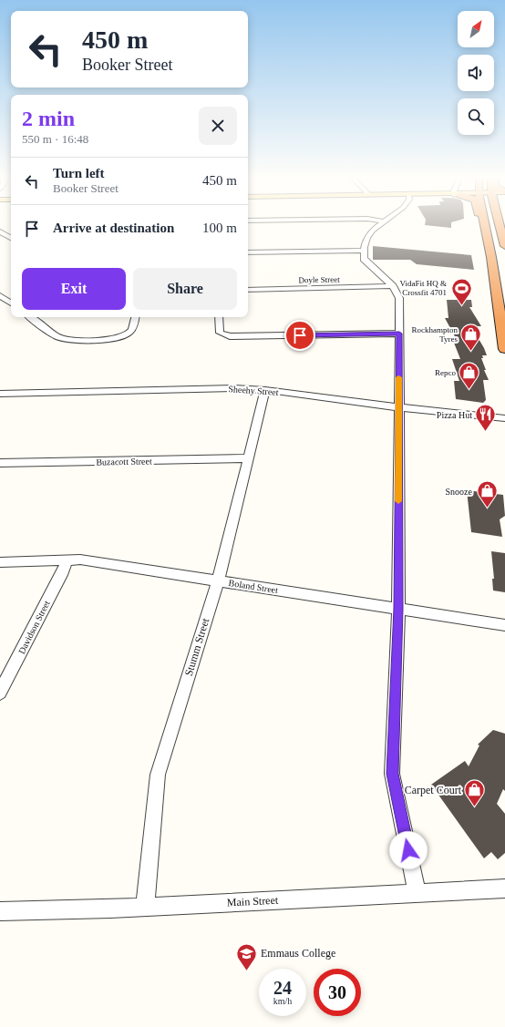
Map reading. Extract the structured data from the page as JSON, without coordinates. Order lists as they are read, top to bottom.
{
  "streets": {
    "street": [
      "Doyle Street",
      "Sheehy Street",
      "Buzacott Street",
      "Boland Street",
      "Davidson Street",
      "Stumm Street",
      "Main Street"
    ]
  },
  "crossings": [
    ["Sheehy Street", "Stumm Street"],
    ["Buzacott Street", "Stumm Street"],
    ["Boland Street", "Davidson Street"],
    ["Boland Street", "Stumm Street"],
    ["Stumm Street", "Main Street"]
  ],
  "places": {
    "sports": ["VidaFit HQ & Crossfit 4701"],
    "shop": [
      "Rockhampton Tyres",
      "Repco",
      "Snooze",
      "Carpet Court"
    ],
    "restaurant": ["Pizza Hut"],
    "school or university": ["Emmaus College"]
  },
  "north": "top right",
  "page": {
    "turn": ["450 m", "Booker Street"],
    "heading": ["2 min", "550 m · 16:48"],
    "list": [
      {
        "name": "Turn left",
        "note": "Booker Street",
        "value": "450 m"
      },
      {
        "name": "Arrive at destination",
        "value": "100 m"
      }
    ],
    "buttons": ["Exit", "Share"],
    "speed": "24 km/h",
    "limit": "30"
  }
}
